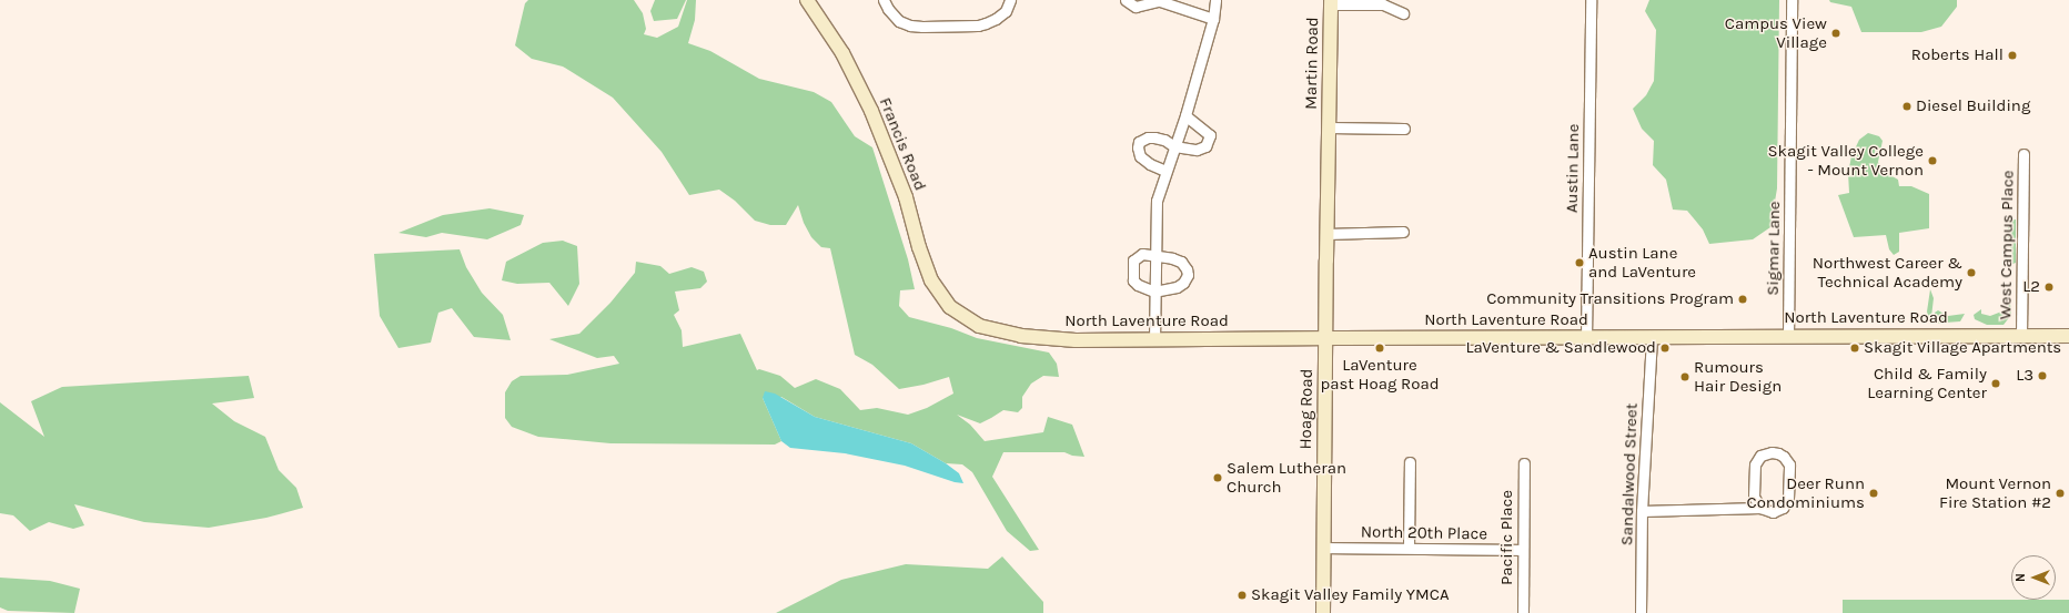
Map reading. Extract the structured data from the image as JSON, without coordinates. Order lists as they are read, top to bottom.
{
  "streets": {
    "street": [
      "Martin Road",
      "Francis Road",
      "Austin Lane",
      "West Campus Place",
      "Sigmar Lane",
      "North Laventure Road",
      "Hoag Road",
      "Sandalwood Street",
      "North 20th Place",
      "Pacific Place"
    ]
  },
  "crossings": [
    ["Martin Road", "North Laventure Road"],
    ["Martin Road", "Hoag Road"],
    ["Francis Road", "North Laventure Road"],
    ["Austin Lane", "North Laventure Road"],
    ["West Campus Place", "North Laventure Road"],
    ["Sigmar Lane", "North Laventure Road"],
    ["North Laventure Road", "Hoag Road"],
    ["North Laventure Road", "Sandalwood Street"],
    ["Hoag Road", "North 20th Place"],
    ["North 20th Place", "Pacific Place"]
  ],
  "places": [
    "Campus View Village",
    "Roberts Hall",
    "Diesel Building",
    "Skagit Valley College - Mount Vernon",
    "Austin Lane and LaVenture",
    "Northwest Career & Technical Academy",
    "L2",
    "Community Transitions Program",
    "LaVenture past Hoag Road",
    "LaVenture & Sandlewood",
    "Skagit Village Apartments",
    "L3",
    "Rumours Hair Design",
    "Child & Family Learning Center",
    "Salem Lutheran Church",
    "Deer Runn Condominiums",
    "Mount Vernon Fire Station #2",
    "Skagit Valley Family YMCA"
  ],
  "north": "left"
}
